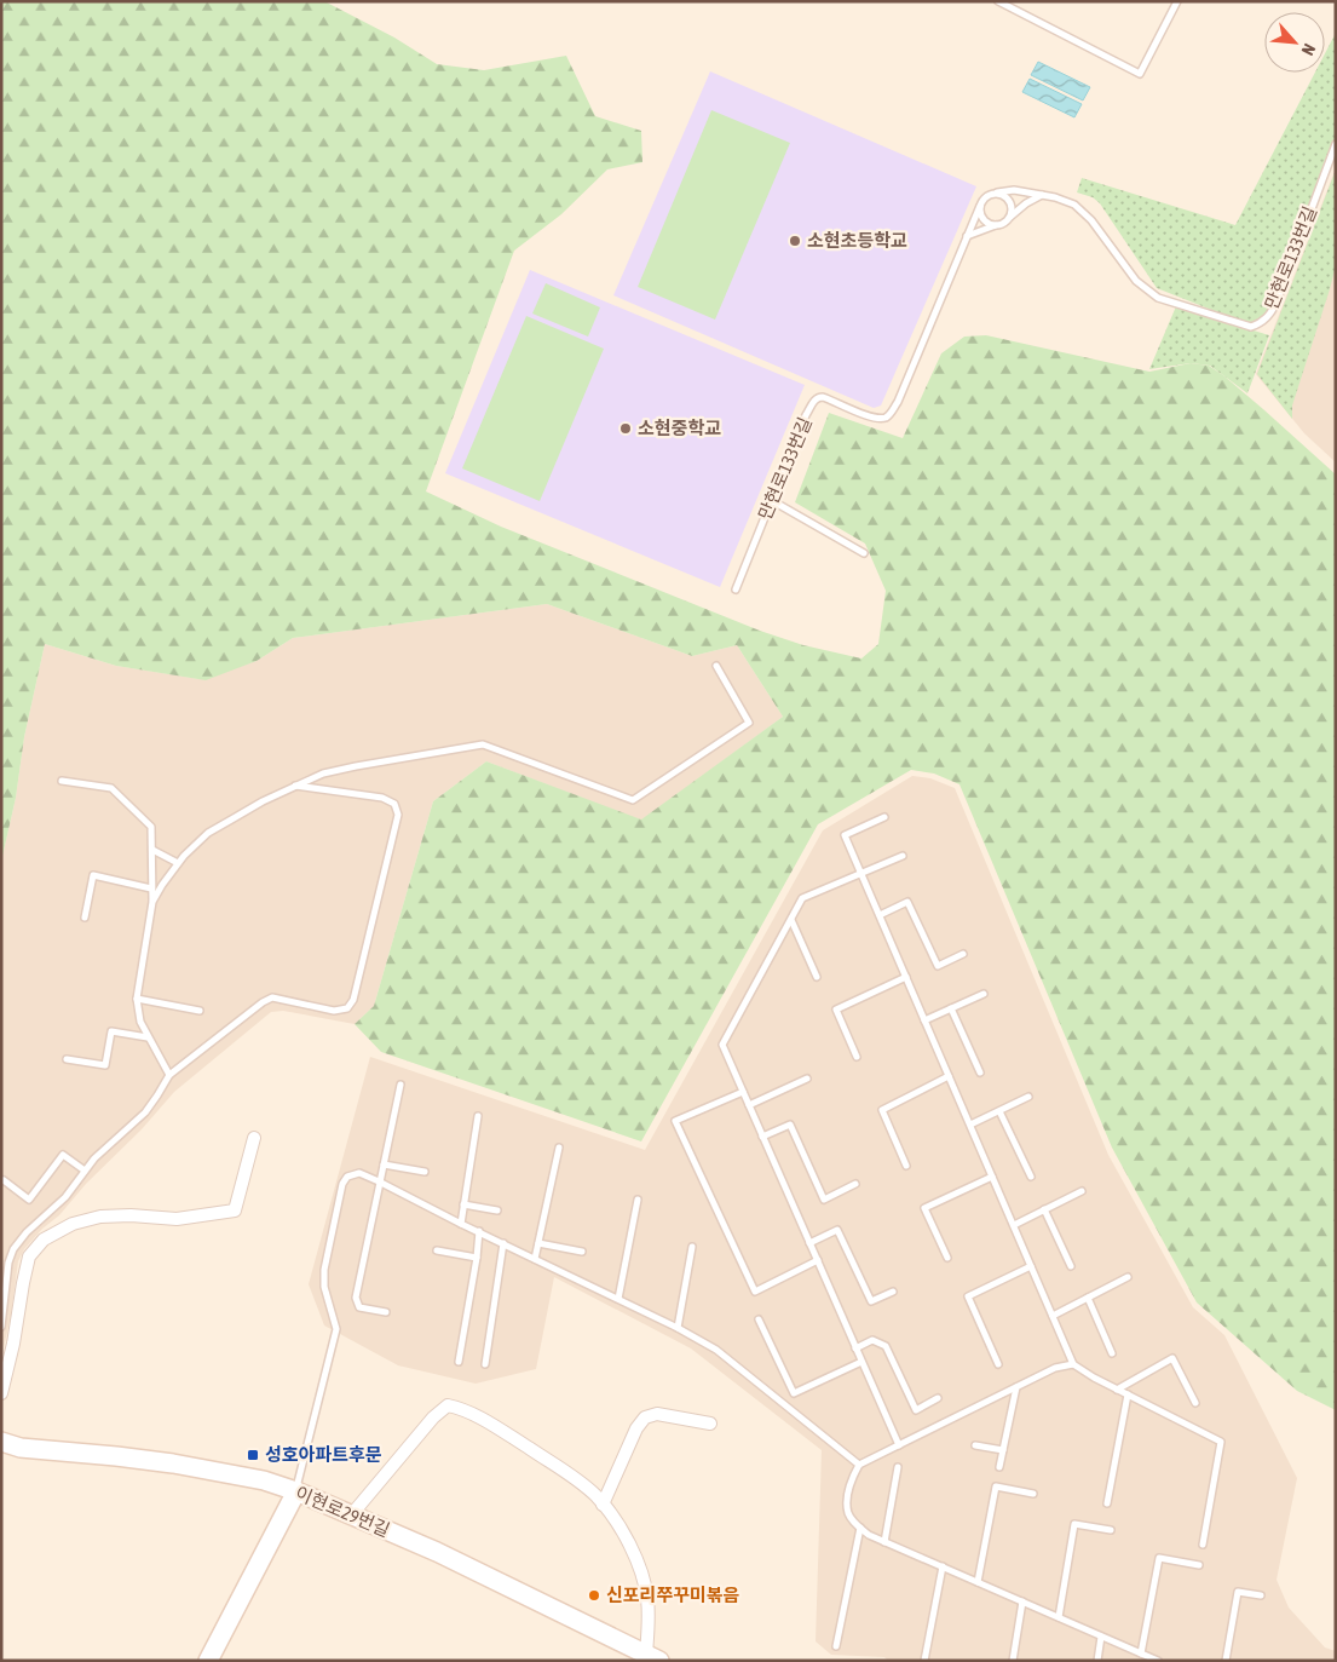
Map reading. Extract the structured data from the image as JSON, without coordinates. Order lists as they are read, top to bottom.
{
  "streets": {
    "street": ["이현로29번길"],
    "lane": ["만현로133번길"]
  },
  "places": {
    "other": ["소현초등학교", "소현중학교", "신포리쭈꾸미볶음"],
    "transit": ["성호아파트후문"]
  },
  "north": "bottom right"
}
